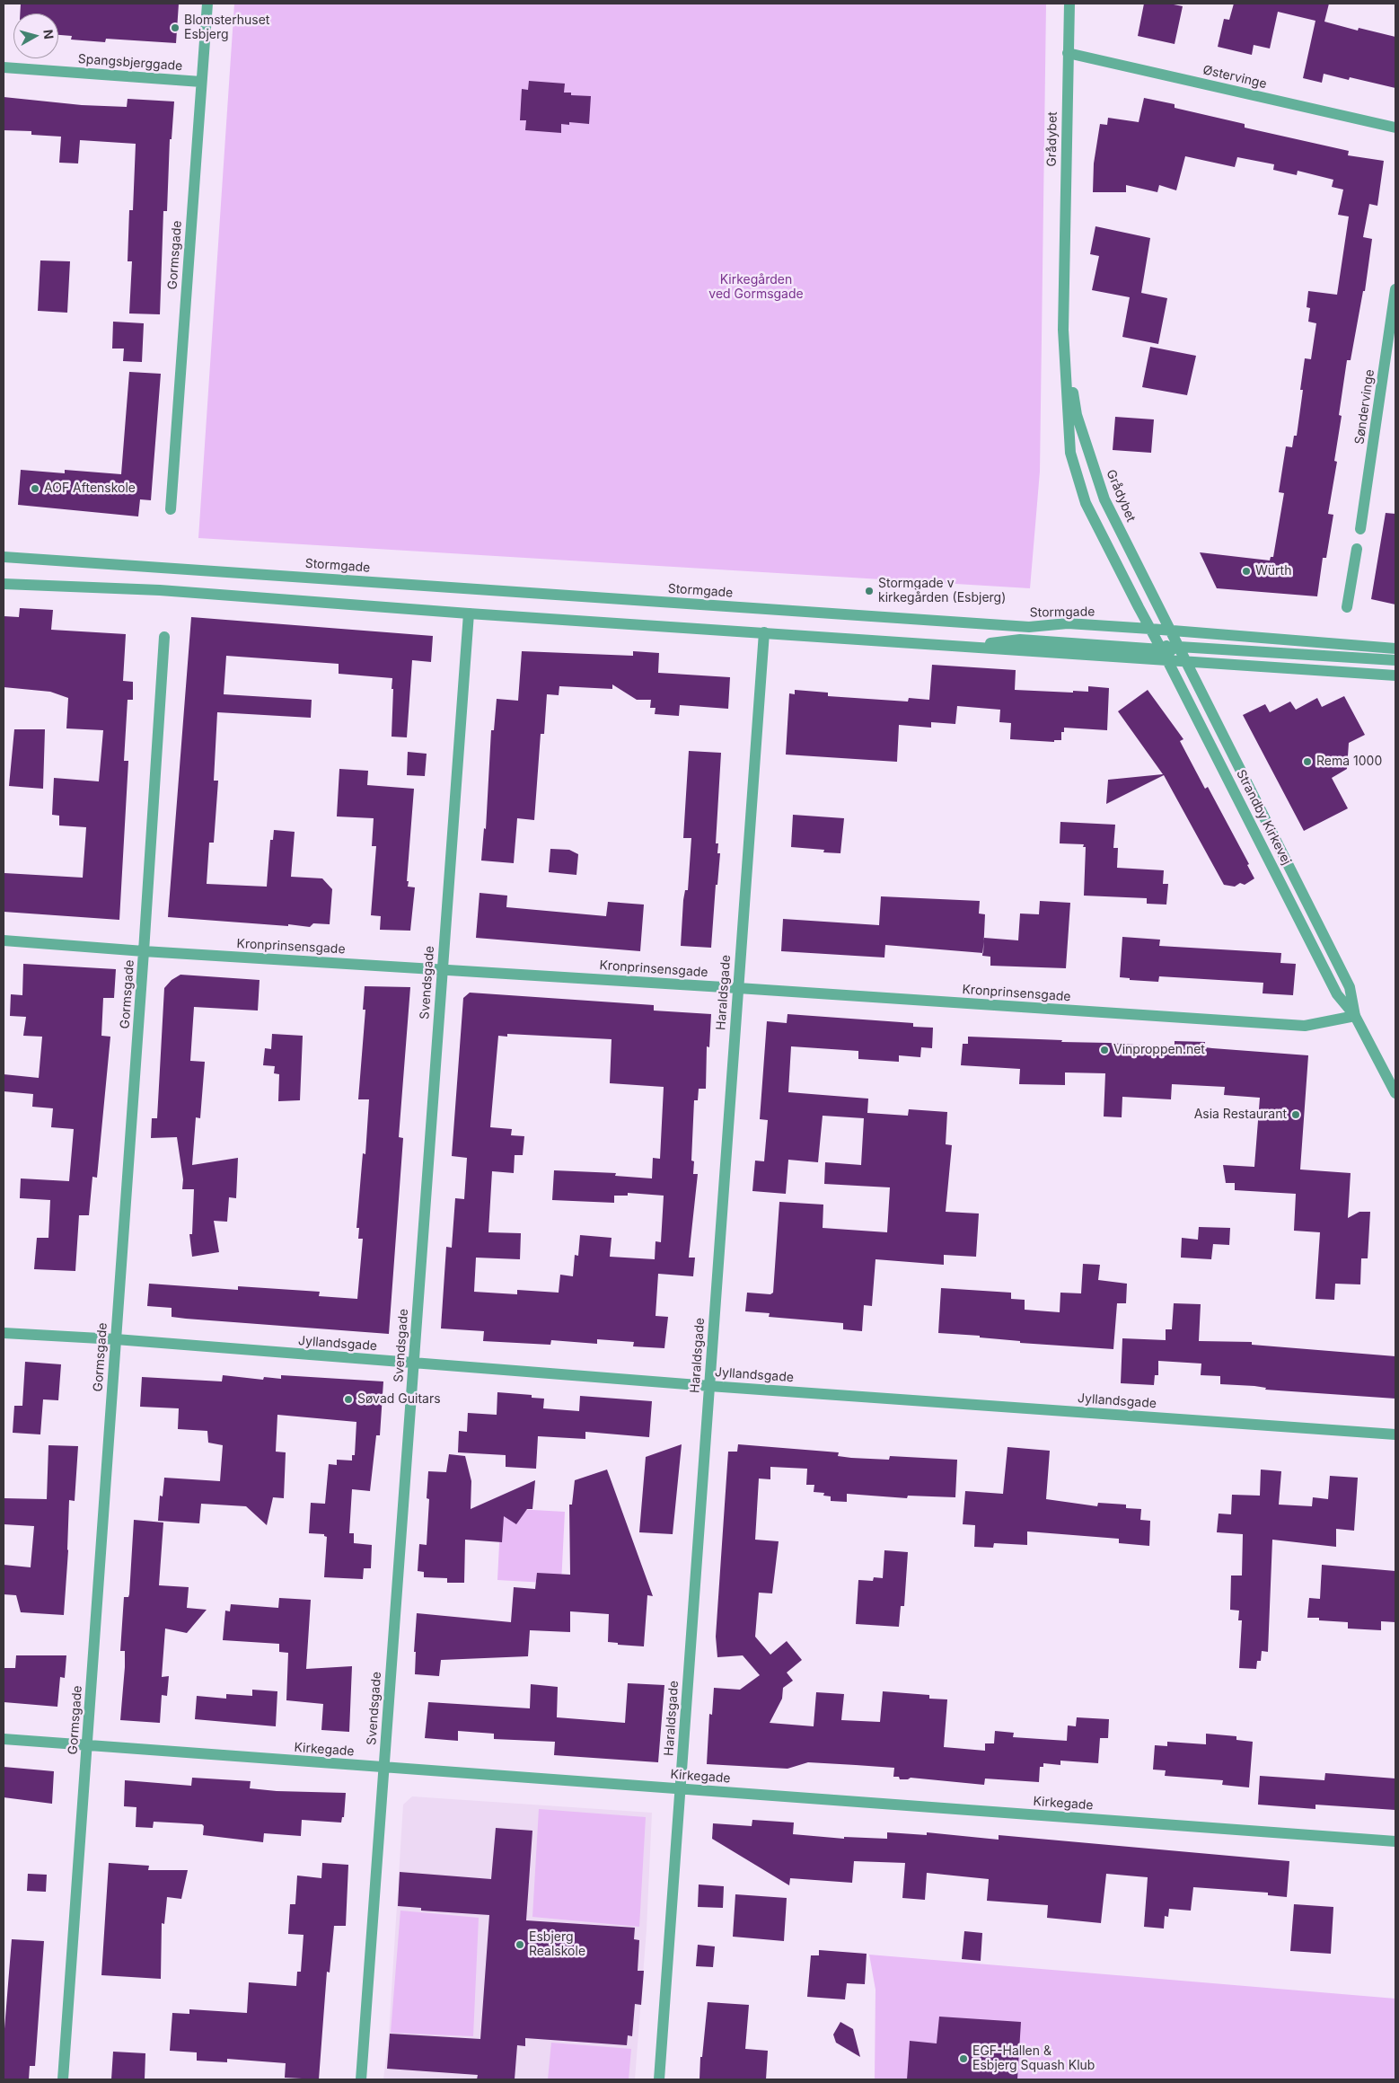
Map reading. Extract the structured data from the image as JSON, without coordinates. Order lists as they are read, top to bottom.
{
  "streets": {
    "street": [
      "Spangsbjerggade",
      "Østervinge",
      "Grådybet",
      "Gormsgade",
      "Søndervinge",
      "Stormgade",
      "Strandby Kirkevej",
      "Kronprinsensgade",
      "Svendsgade",
      "Haraldsgade",
      "Jyllandsgade",
      "Kirkegade"
    ]
  },
  "crossings": [
    ["Spangsbjerggade", "Gormsgade"],
    ["Østervinge", "Grådybet"],
    ["Grådybet", "Stormgade"],
    ["Grådybet", "Strandby Kirkevej"],
    ["Gormsgade", "Kronprinsensgade"],
    ["Gormsgade", "Jyllandsgade"],
    ["Gormsgade", "Kirkegade"],
    ["Stormgade", "Strandby Kirkevej"],
    ["Strandby Kirkevej", "Kronprinsensgade"],
    ["Kronprinsensgade", "Svendsgade"],
    ["Kronprinsensgade", "Haraldsgade"],
    ["Svendsgade", "Jyllandsgade"],
    ["Svendsgade", "Kirkegade"],
    ["Haraldsgade", "Jyllandsgade"],
    ["Haraldsgade", "Kirkegade"]
  ],
  "parks": ["Kirkegården ved Gormsgade"],
  "places": [
    "Blomsterhuset Esbjerg",
    "AOF Aftenskole",
    "Würth",
    "Stormgade v kirkegården (Esbjerg)",
    "Rema 1000",
    "Vinproppen.net",
    "Asia Restaurant",
    "Søvad Guitars",
    "Esbjerg Realskole",
    "EGF-Hallen & Esbjerg Squash Klub"
  ],
  "north": "right"
}
